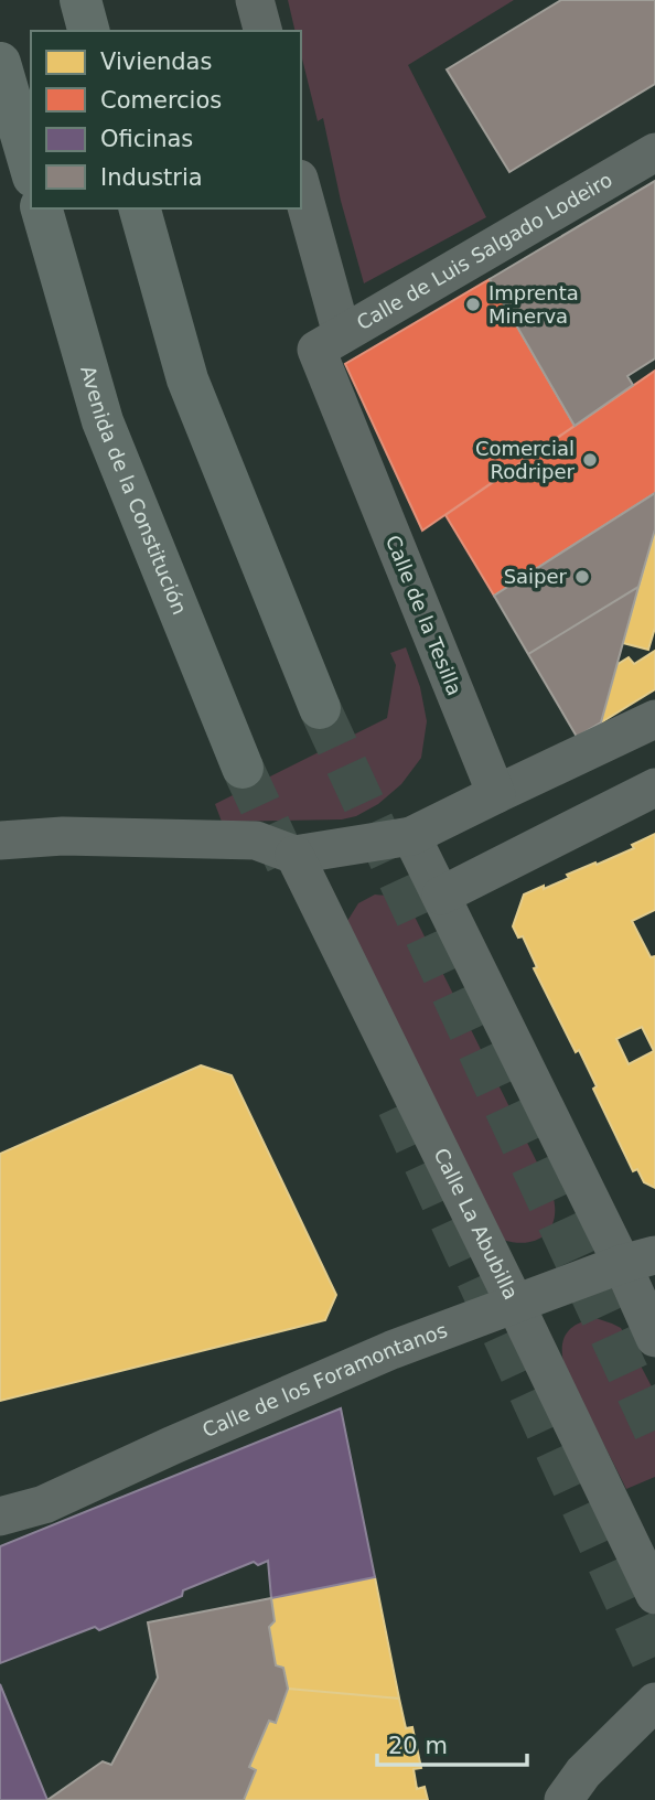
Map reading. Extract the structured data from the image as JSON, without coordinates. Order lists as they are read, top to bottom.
{
  "streets": {
    "highway": ["Avenida de la Constitución"],
    "street": [
      "Calle de Luis Salgado Lodeiro",
      "Calle de la Tesilla",
      "Calle La Abubilla",
      "Calle de los Foramontanos"
    ]
  },
  "crossings": [
    ["Calle de Luis Salgado Lodeiro", "Calle de la Tesilla"],
    ["Calle La Abubilla", "Calle de los Foramontanos"]
  ],
  "places": ["Imprenta Minerva", "Comercial Rodriper", "Saiper"],
  "legend": [
    "Viviendas",
    "Comercios",
    "Oficinas",
    "Industria"
  ],
  "scale_bar": "20 m"
}
